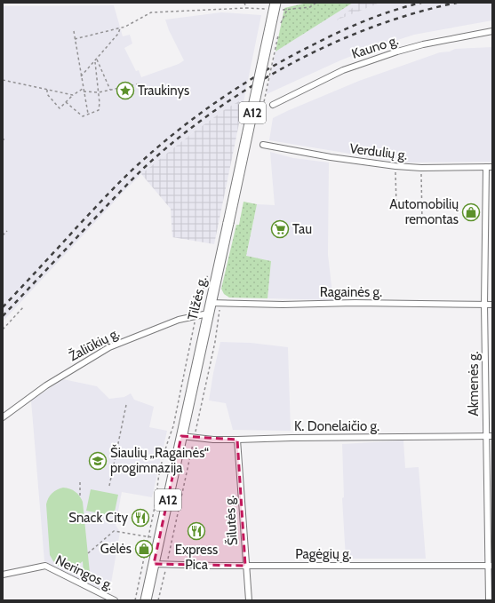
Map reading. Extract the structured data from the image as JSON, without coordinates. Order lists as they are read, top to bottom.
{
  "streets": {
    "highway": ["A12", "Tilžės g."],
    "street": [
      "Kauno g.",
      "Verdulių g.",
      "Ragainės g.",
      "Žaliūkių g.",
      "Akmenės g.",
      "K. Donelaičio g.",
      "Šilutės g.",
      "Pagėgių g.",
      "Neringos g."
    ]
  },
  "crossings": [
    ["Verdulių g.", "Akmenės g."],
    ["Ragainės g.", "Tilžės g."],
    ["Ragainės g.", "Akmenės g."],
    ["Tilžės g.", "Žaliūkių g."],
    ["Tilžės g.", "K. Donelaičio g."],
    ["Tilžės g.", "Pagėgių g."],
    ["Akmenės g.", "K. Donelaičio g."],
    ["Akmenės g.", "Pagėgių g."],
    ["K. Donelaičio g.", "Šilutės g."],
    ["Šilutės g.", "Pagėgių g."]
  ],
  "places": {
    "place": ["Traukinys"],
    "shop": ["Automobilių remontas", "Gėlės"],
    "supermarket": ["Tau"],
    "school or university": ["Šiaulių „Ragainės“ progimnazija"],
    "restaurant": ["Snack City", "Express Pica"]
  }
}
